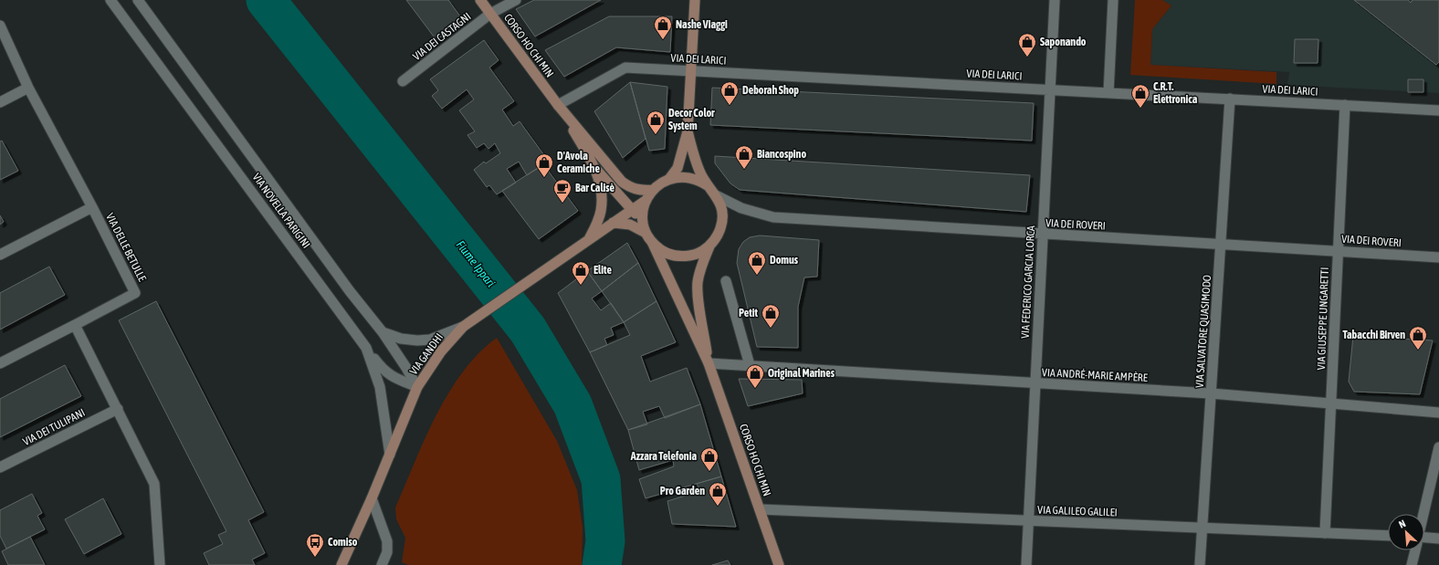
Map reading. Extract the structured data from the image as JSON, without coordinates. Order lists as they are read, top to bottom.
{
  "streets": {
    "main road": ["CORSO HO CHI MIN", "VIA GANDHI"],
    "street": [
      "VIA DEI CASTAGNI",
      "VIA DEI LARICI",
      "VIA NOVELLA PARIGINI",
      "VIA DEI ROVERI",
      "VIA DELLE BETULLE",
      "VIA FEDERICO GARCIA LORCA",
      "VIA GIUSEPPE UNGARETTI",
      "VIA SALVATORE QUASIMODO",
      "VIA ANDRÉ-MARIE AMPÈRE",
      "VIA DEI TULIPANI",
      "VIA GALILEO GALILEI"
    ]
  },
  "crossings": [
    ["VIA DEI CASTAGNI", "CORSO HO CHI MIN"],
    ["CORSO HO CHI MIN", "VIA DEI LARICI"],
    ["CORSO HO CHI MIN", "VIA ANDRÉ-MARIE AMPÈRE"],
    ["CORSO HO CHI MIN", "VIA GALILEO GALILEI"],
    ["VIA DEI LARICI", "VIA FEDERICO GARCIA LORCA"],
    ["VIA DEI LARICI", "VIA GIUSEPPE UNGARETTI"],
    ["VIA DEI LARICI", "VIA SALVATORE QUASIMODO"],
    ["VIA NOVELLA PARIGINI", "VIA GANDHI"],
    ["VIA DEI ROVERI", "VIA FEDERICO GARCIA LORCA"],
    ["VIA DEI ROVERI", "VIA GIUSEPPE UNGARETTI"],
    ["VIA DEI ROVERI", "VIA SALVATORE QUASIMODO"],
    ["VIA DEI ROVERI", "VIA GANDHI"],
    ["VIA FEDERICO GARCIA LORCA", "VIA ANDRÉ-MARIE AMPÈRE"],
    ["VIA FEDERICO GARCIA LORCA", "VIA GALILEO GALILEI"],
    ["VIA GIUSEPPE UNGARETTI", "VIA ANDRÉ-MARIE AMPÈRE"],
    ["VIA GIUSEPPE UNGARETTI", "VIA GALILEO GALILEI"],
    ["VIA SALVATORE QUASIMODO", "VIA ANDRÉ-MARIE AMPÈRE"],
    ["VIA SALVATORE QUASIMODO", "VIA GALILEO GALILEI"]
  ],
  "water": ["Fiume Ippari"],
  "places": {
    "shop": [
      "Nashe Viaggi",
      "Saponando",
      "Deborah Shop",
      "C.R.T. Elettronica",
      "Decor Color System",
      "Biancospino",
      "D'Avola Ceramiche",
      "Domus",
      "Elite",
      "Petit",
      "Tabacchi Birven",
      "Original Marines",
      "Azzara Telefonia",
      "Pro Garden"
    ],
    "cafe": ["Bar Calisè"],
    "bus stop": ["Comiso"]
  },
  "north": "top left"
}
